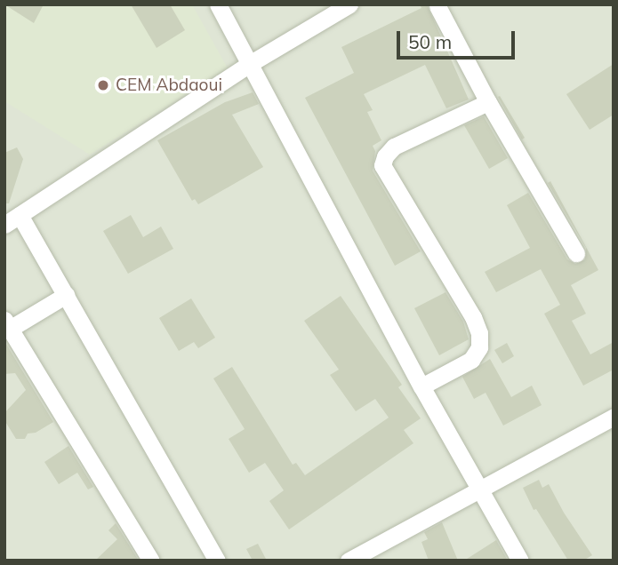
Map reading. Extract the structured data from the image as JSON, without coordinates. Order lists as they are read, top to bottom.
{
  "places": ["CEM Abdaoui"],
  "scale_bar": "50 m"
}
